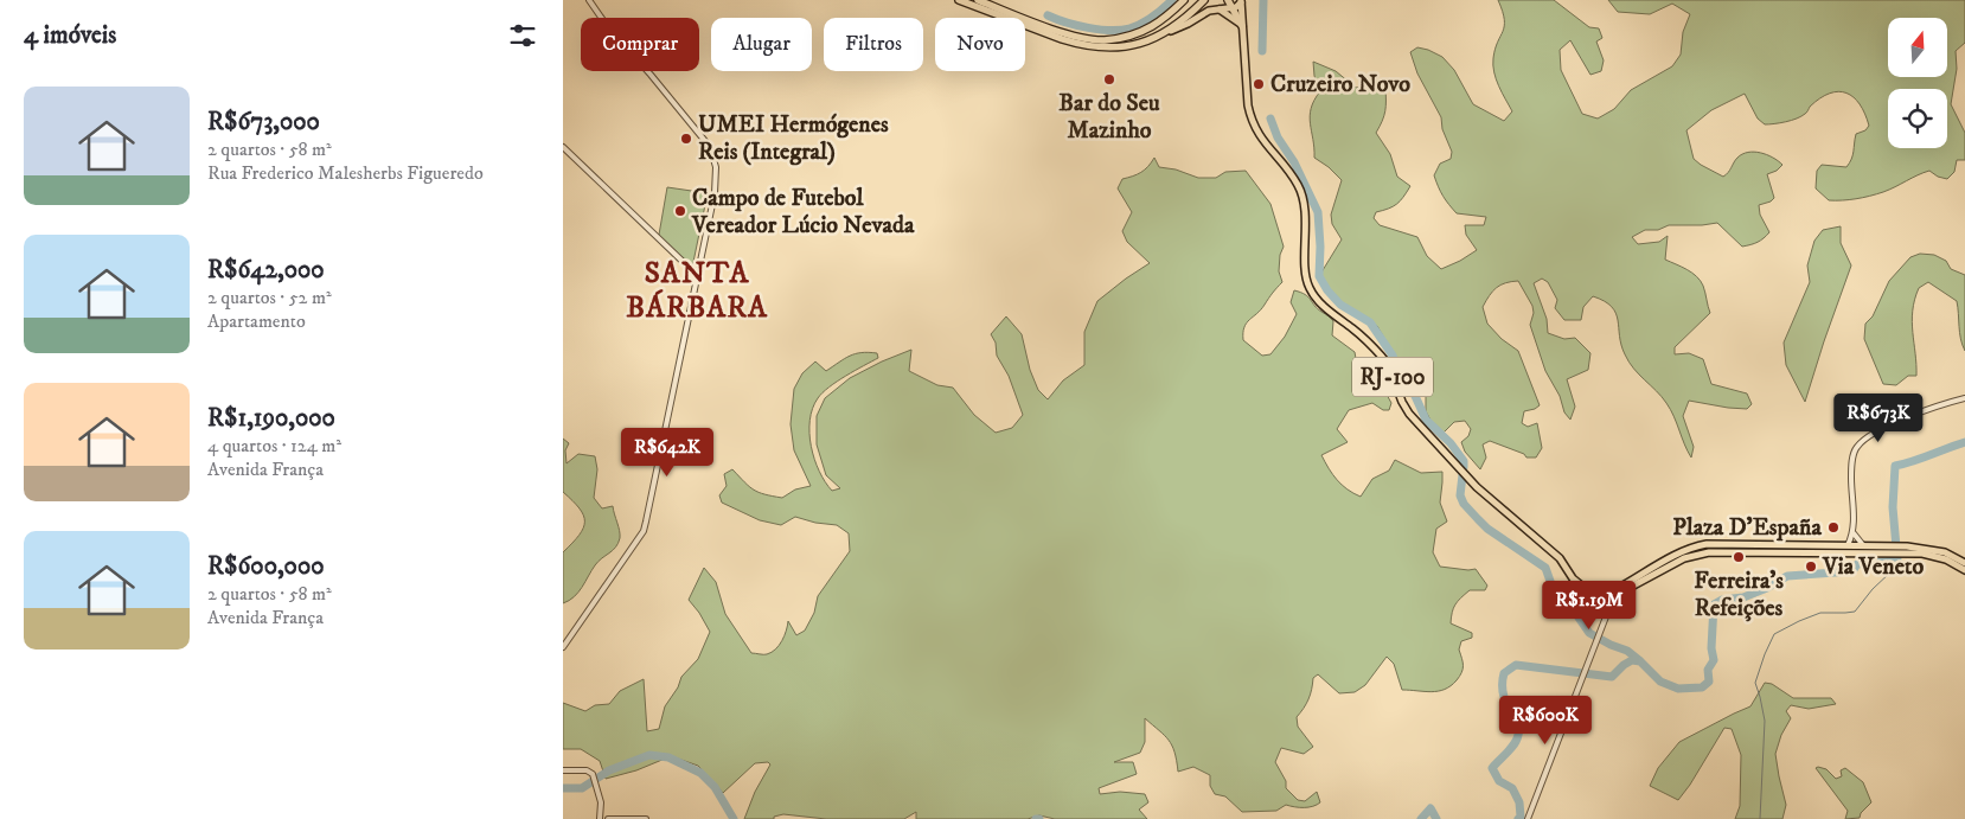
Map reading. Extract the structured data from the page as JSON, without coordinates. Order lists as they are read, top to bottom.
{
  "streets": {
    "main road": ["RJ-100"]
  },
  "districts": ["SANTA BÁRBARA"],
  "places": [
    "Bar do Seu Mazinho",
    "Cruzeiro Novo",
    "UMEI Hermógenes Reis (Integral)",
    "Campo de Futebol Vereador Lúcio Nevada",
    "Plaza D'España",
    "Ferreira’s Refeições",
    "Via Veneto"
  ],
  "north": "top",
  "page": {
    "heading": "4 imóveis",
    "chip": [
      "Comprar",
      "Alugar",
      "Filtros",
      "Novo"
    ],
    "list": [
      {
        "name": "R$673,000",
        "note": "2 quartos · 58 m² · Rua Frederico Malesherbs Figueredo"
      },
      {
        "name": "R$642,000",
        "note": "2 quartos · 52 m² · Apartamento"
      },
      {
        "name": "R$1,190,000",
        "note": "4 quartos · 124 m² · Avenida França"
      },
      {
        "name": "R$600,000",
        "note": "2 quartos · 58 m² · Avenida França"
      }
    ],
    "price": [
      "R$673K",
      "R$642K",
      "R$1.19M",
      "R$600K"
    ]
  }
}
